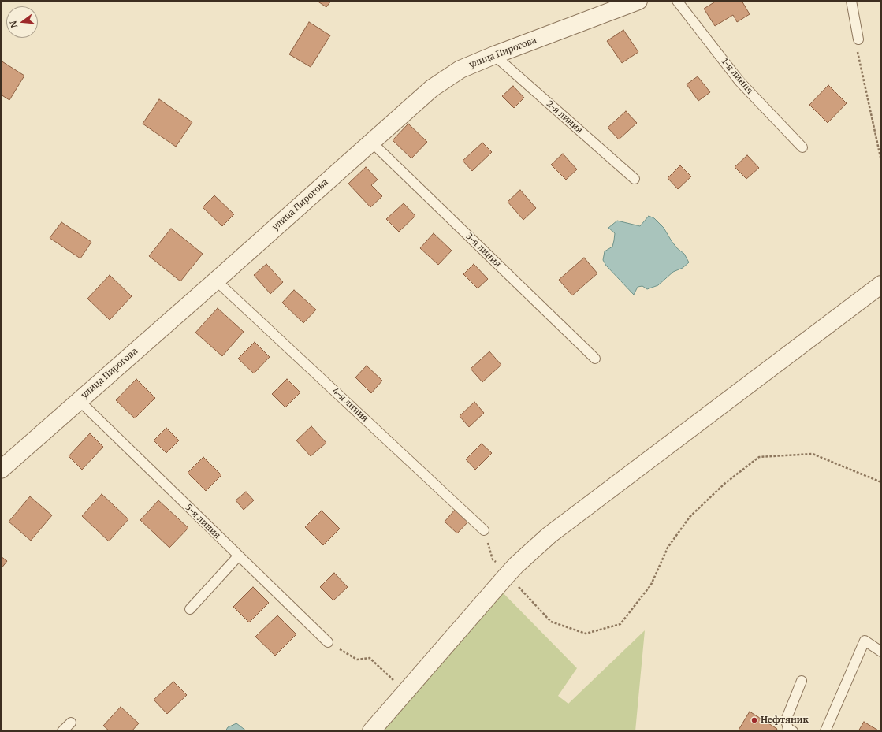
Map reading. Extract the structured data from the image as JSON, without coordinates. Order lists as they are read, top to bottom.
{
  "streets": {
    "street": ["улица Пирогова"],
    "lane": [
      "1-я линия",
      "2-я линия",
      "3-я линия",
      "4-я линия",
      "5-я линия"
    ]
  },
  "crossings": [
    ["улица Пирогова", "2-я линия"],
    ["улица Пирогова", "3-я линия"],
    ["улица Пирогова", "4-я линия"],
    ["улица Пирогова", "5-я линия"]
  ],
  "places": ["Нефтяник"],
  "north": "left"
}
